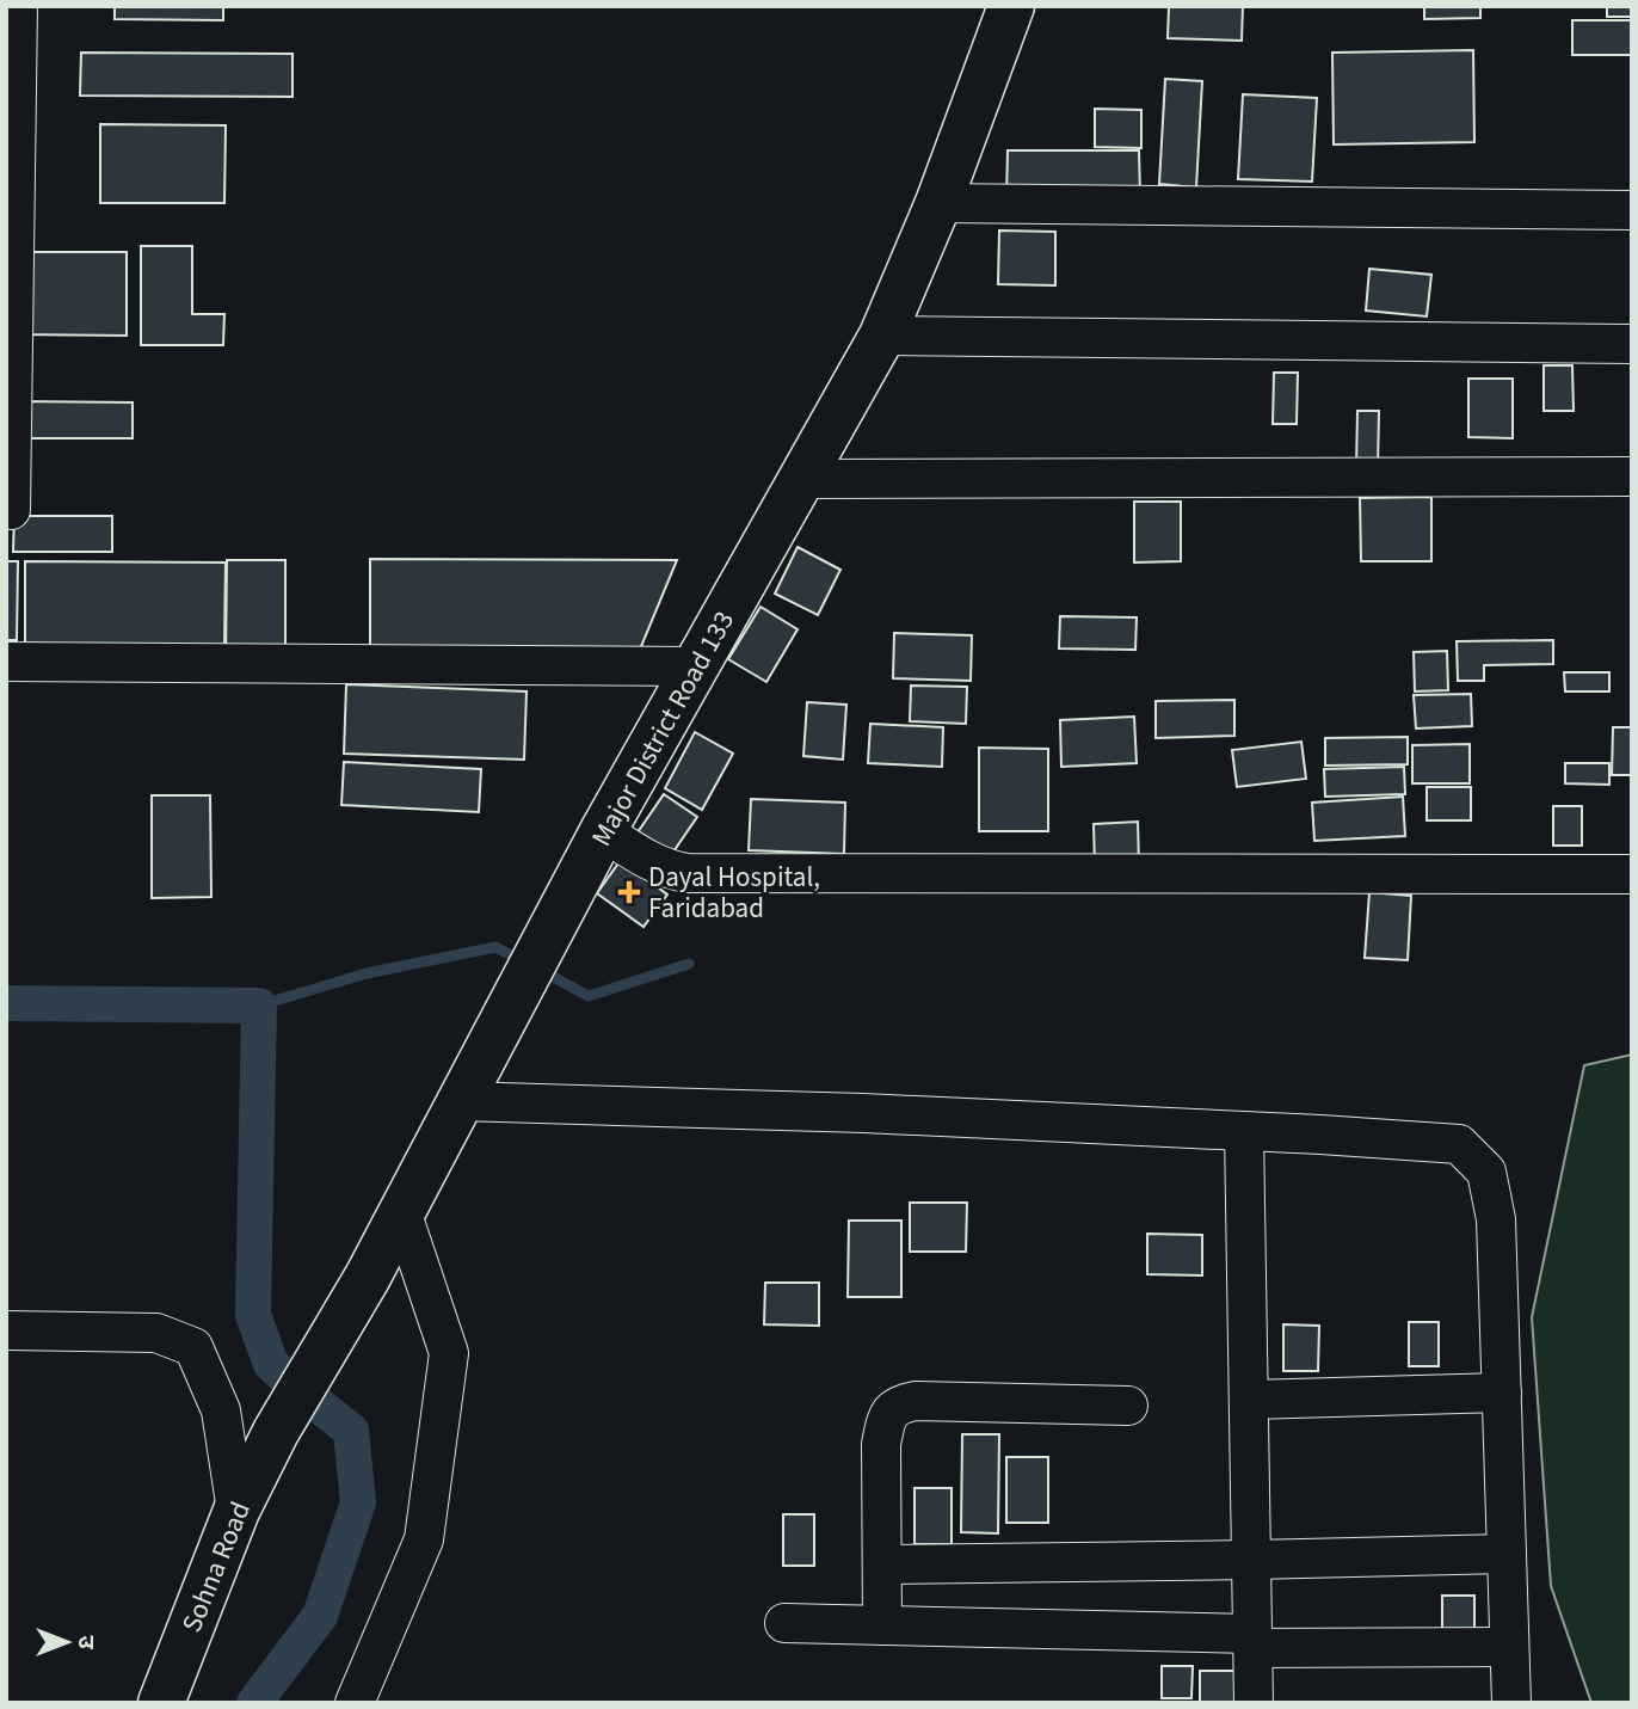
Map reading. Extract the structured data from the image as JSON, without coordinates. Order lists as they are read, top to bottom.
{
  "streets": {
    "main road": ["Major District Road 133", "Sohna Road"]
  },
  "crossings": [
    ["Major District Road 133", "Sohna Road"]
  ],
  "places": {
    "health": ["Dayal Hospital, Faridabad"]
  },
  "north": "right"
}
